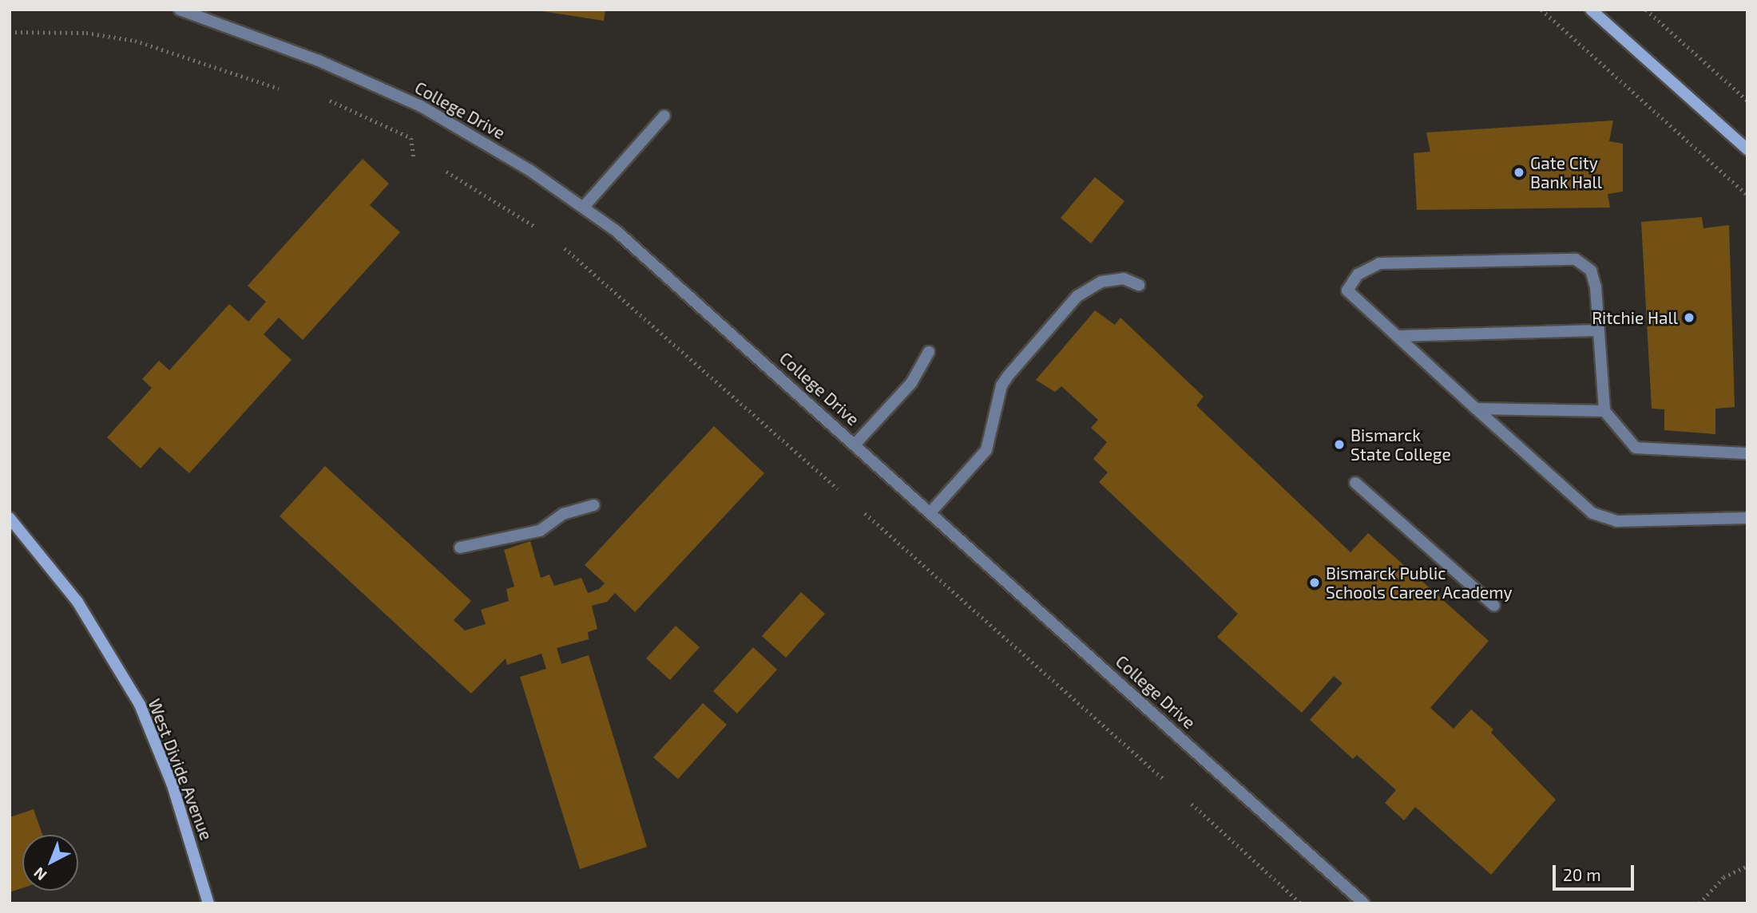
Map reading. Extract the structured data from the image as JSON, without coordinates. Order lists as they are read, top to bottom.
{
  "streets": {
    "street": ["College Drive", "West Divide Avenue"]
  },
  "places": [
    "Gate City Bank Hall",
    "Ritchie Hall",
    "Bismarck State College",
    "Bismarck Public Schools Career Academy"
  ],
  "scale_bar": "20 m",
  "north": "bottom left"
}
